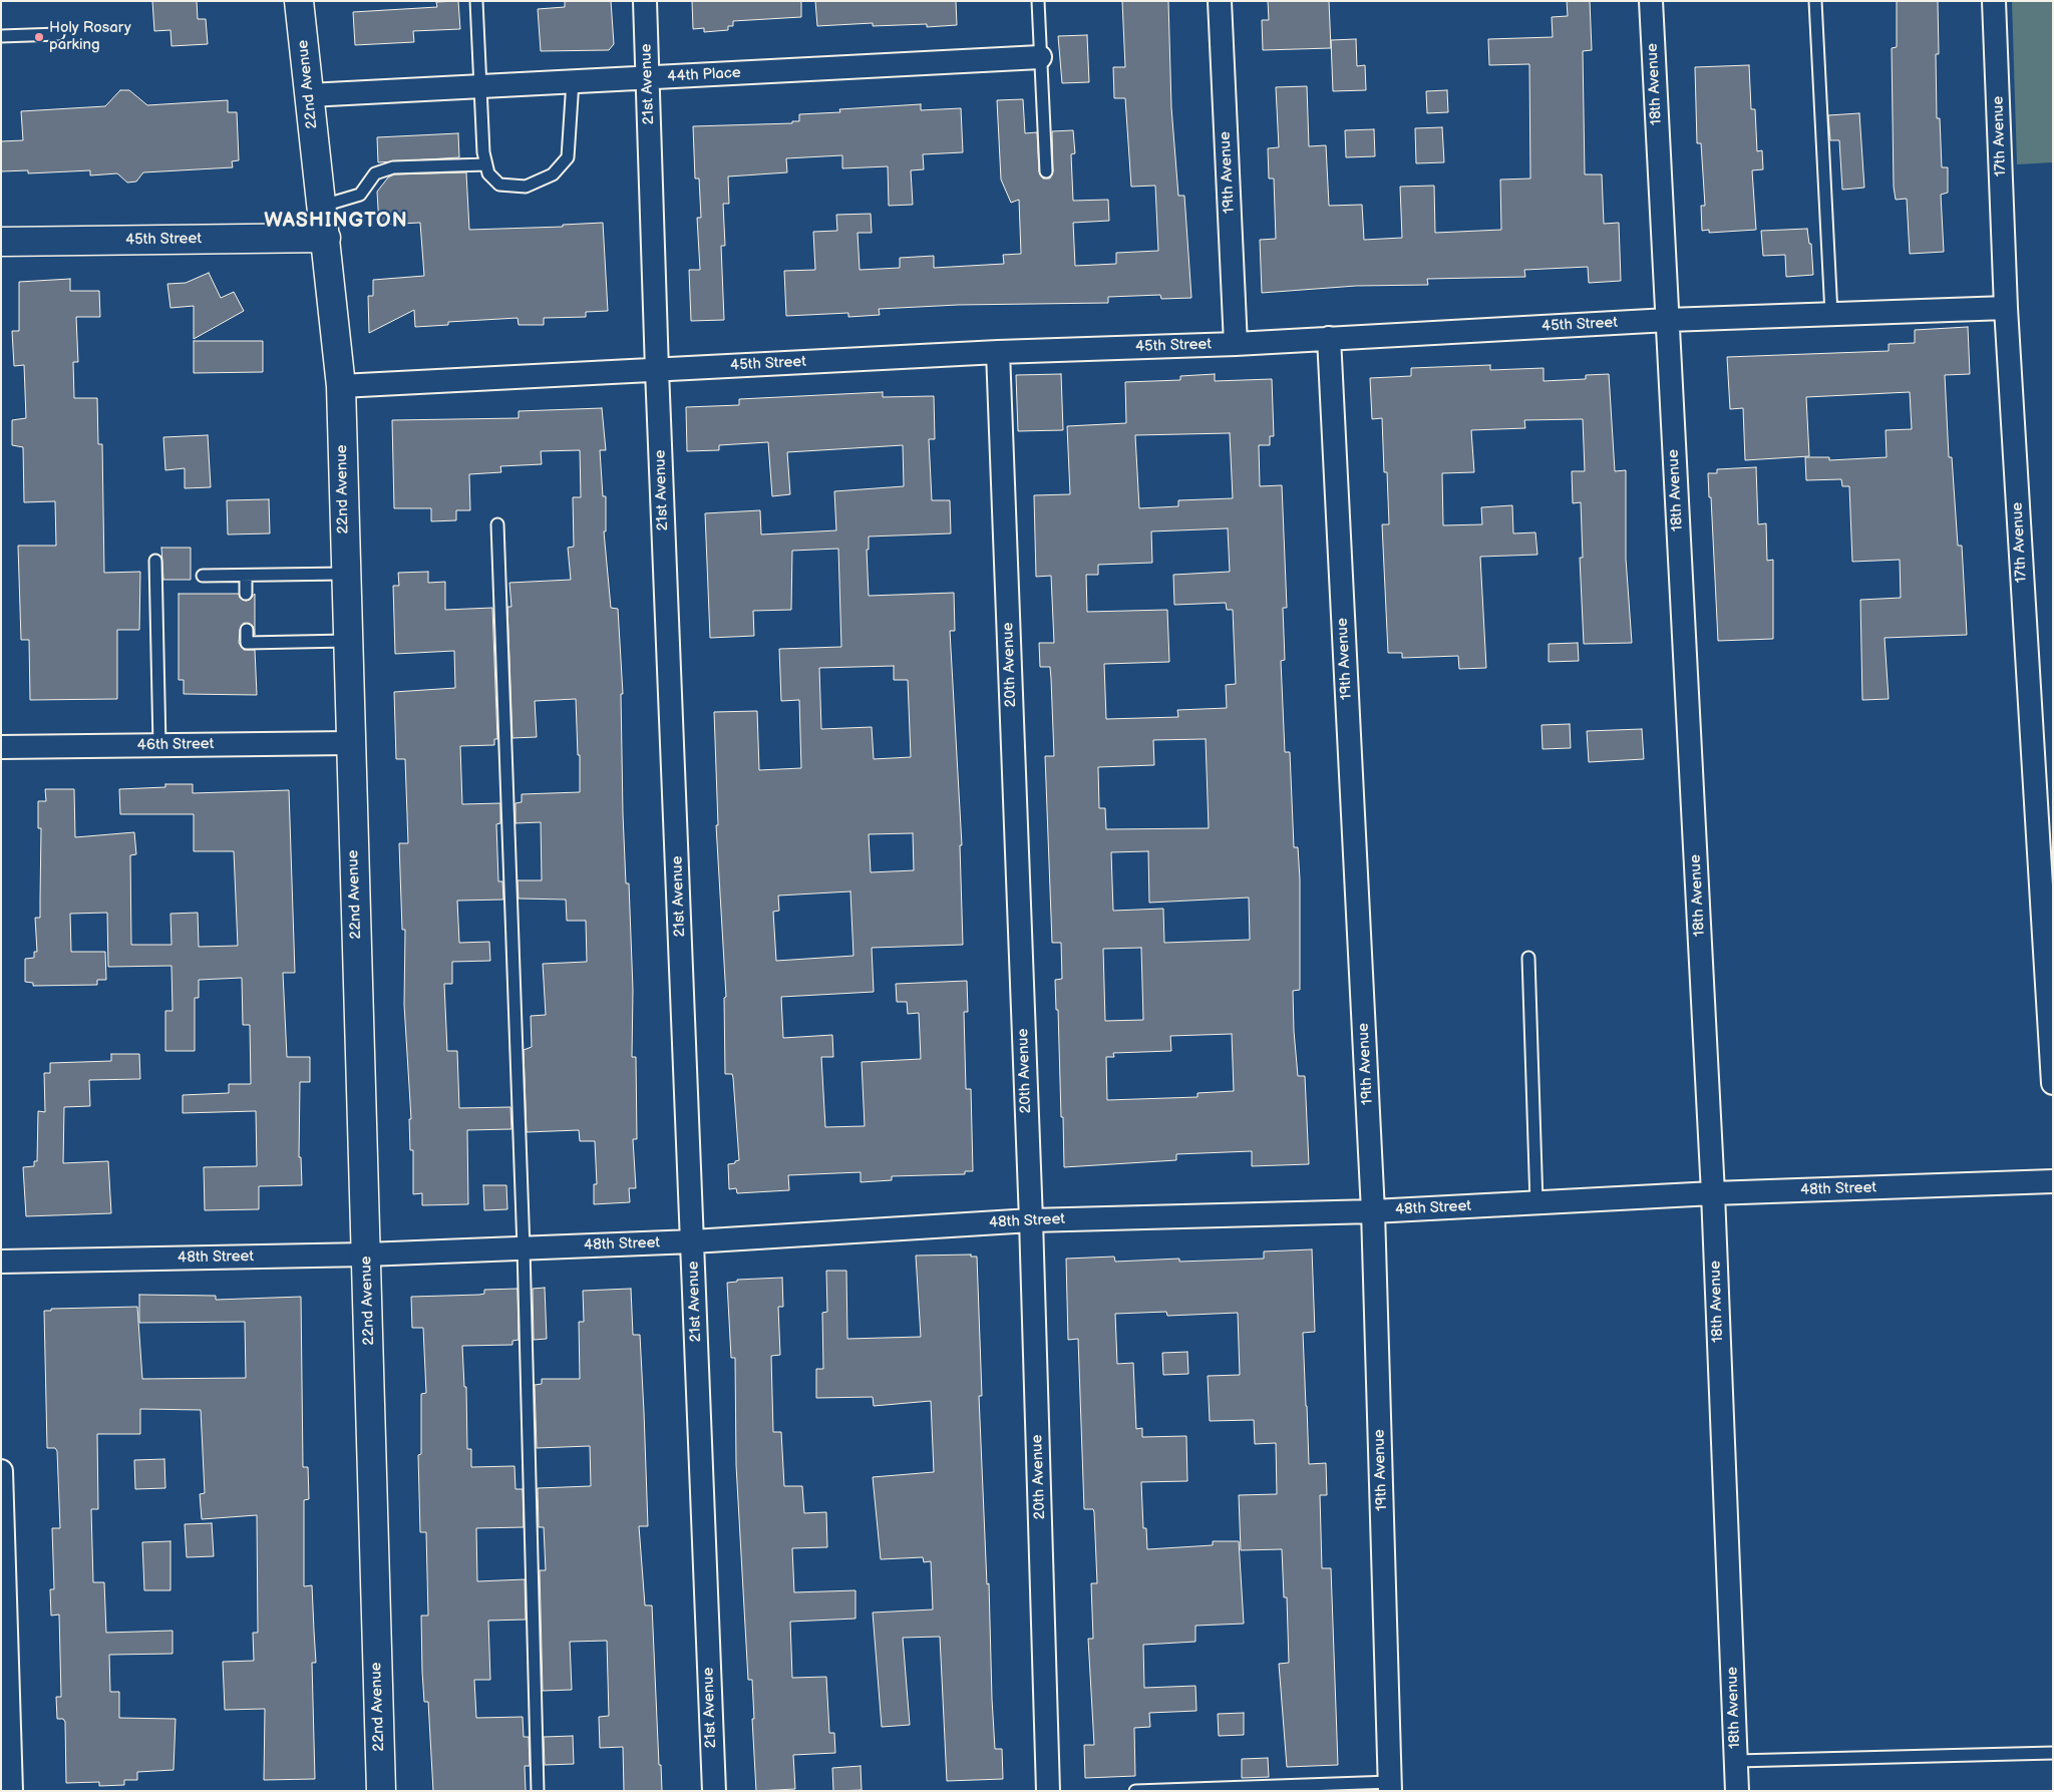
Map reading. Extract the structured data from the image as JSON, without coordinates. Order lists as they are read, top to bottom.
{
  "streets": {
    "street": [
      "44th Place",
      "22nd Avenue",
      "21st Avenue",
      "18th Avenue",
      "17th Avenue",
      "19th Avenue",
      "45th Street",
      "20th Avenue",
      "46th Street",
      "48th Street"
    ]
  },
  "crossings": [
    ["44th Place", "22nd Avenue"],
    ["44th Place", "21st Avenue"],
    ["22nd Avenue", "45th Street"],
    ["22nd Avenue", "46th Street"],
    ["22nd Avenue", "48th Street"],
    ["21st Avenue", "45th Street"],
    ["21st Avenue", "48th Street"],
    ["18th Avenue", "45th Street"],
    ["18th Avenue", "48th Street"],
    ["17th Avenue", "45th Street"],
    ["19th Avenue", "45th Street"],
    ["19th Avenue", "48th Street"],
    ["45th Street", "20th Avenue"],
    ["20th Avenue", "48th Street"]
  ],
  "districts": ["WASHINGTON"],
  "places": ["Holy Rosary parking"]
}
